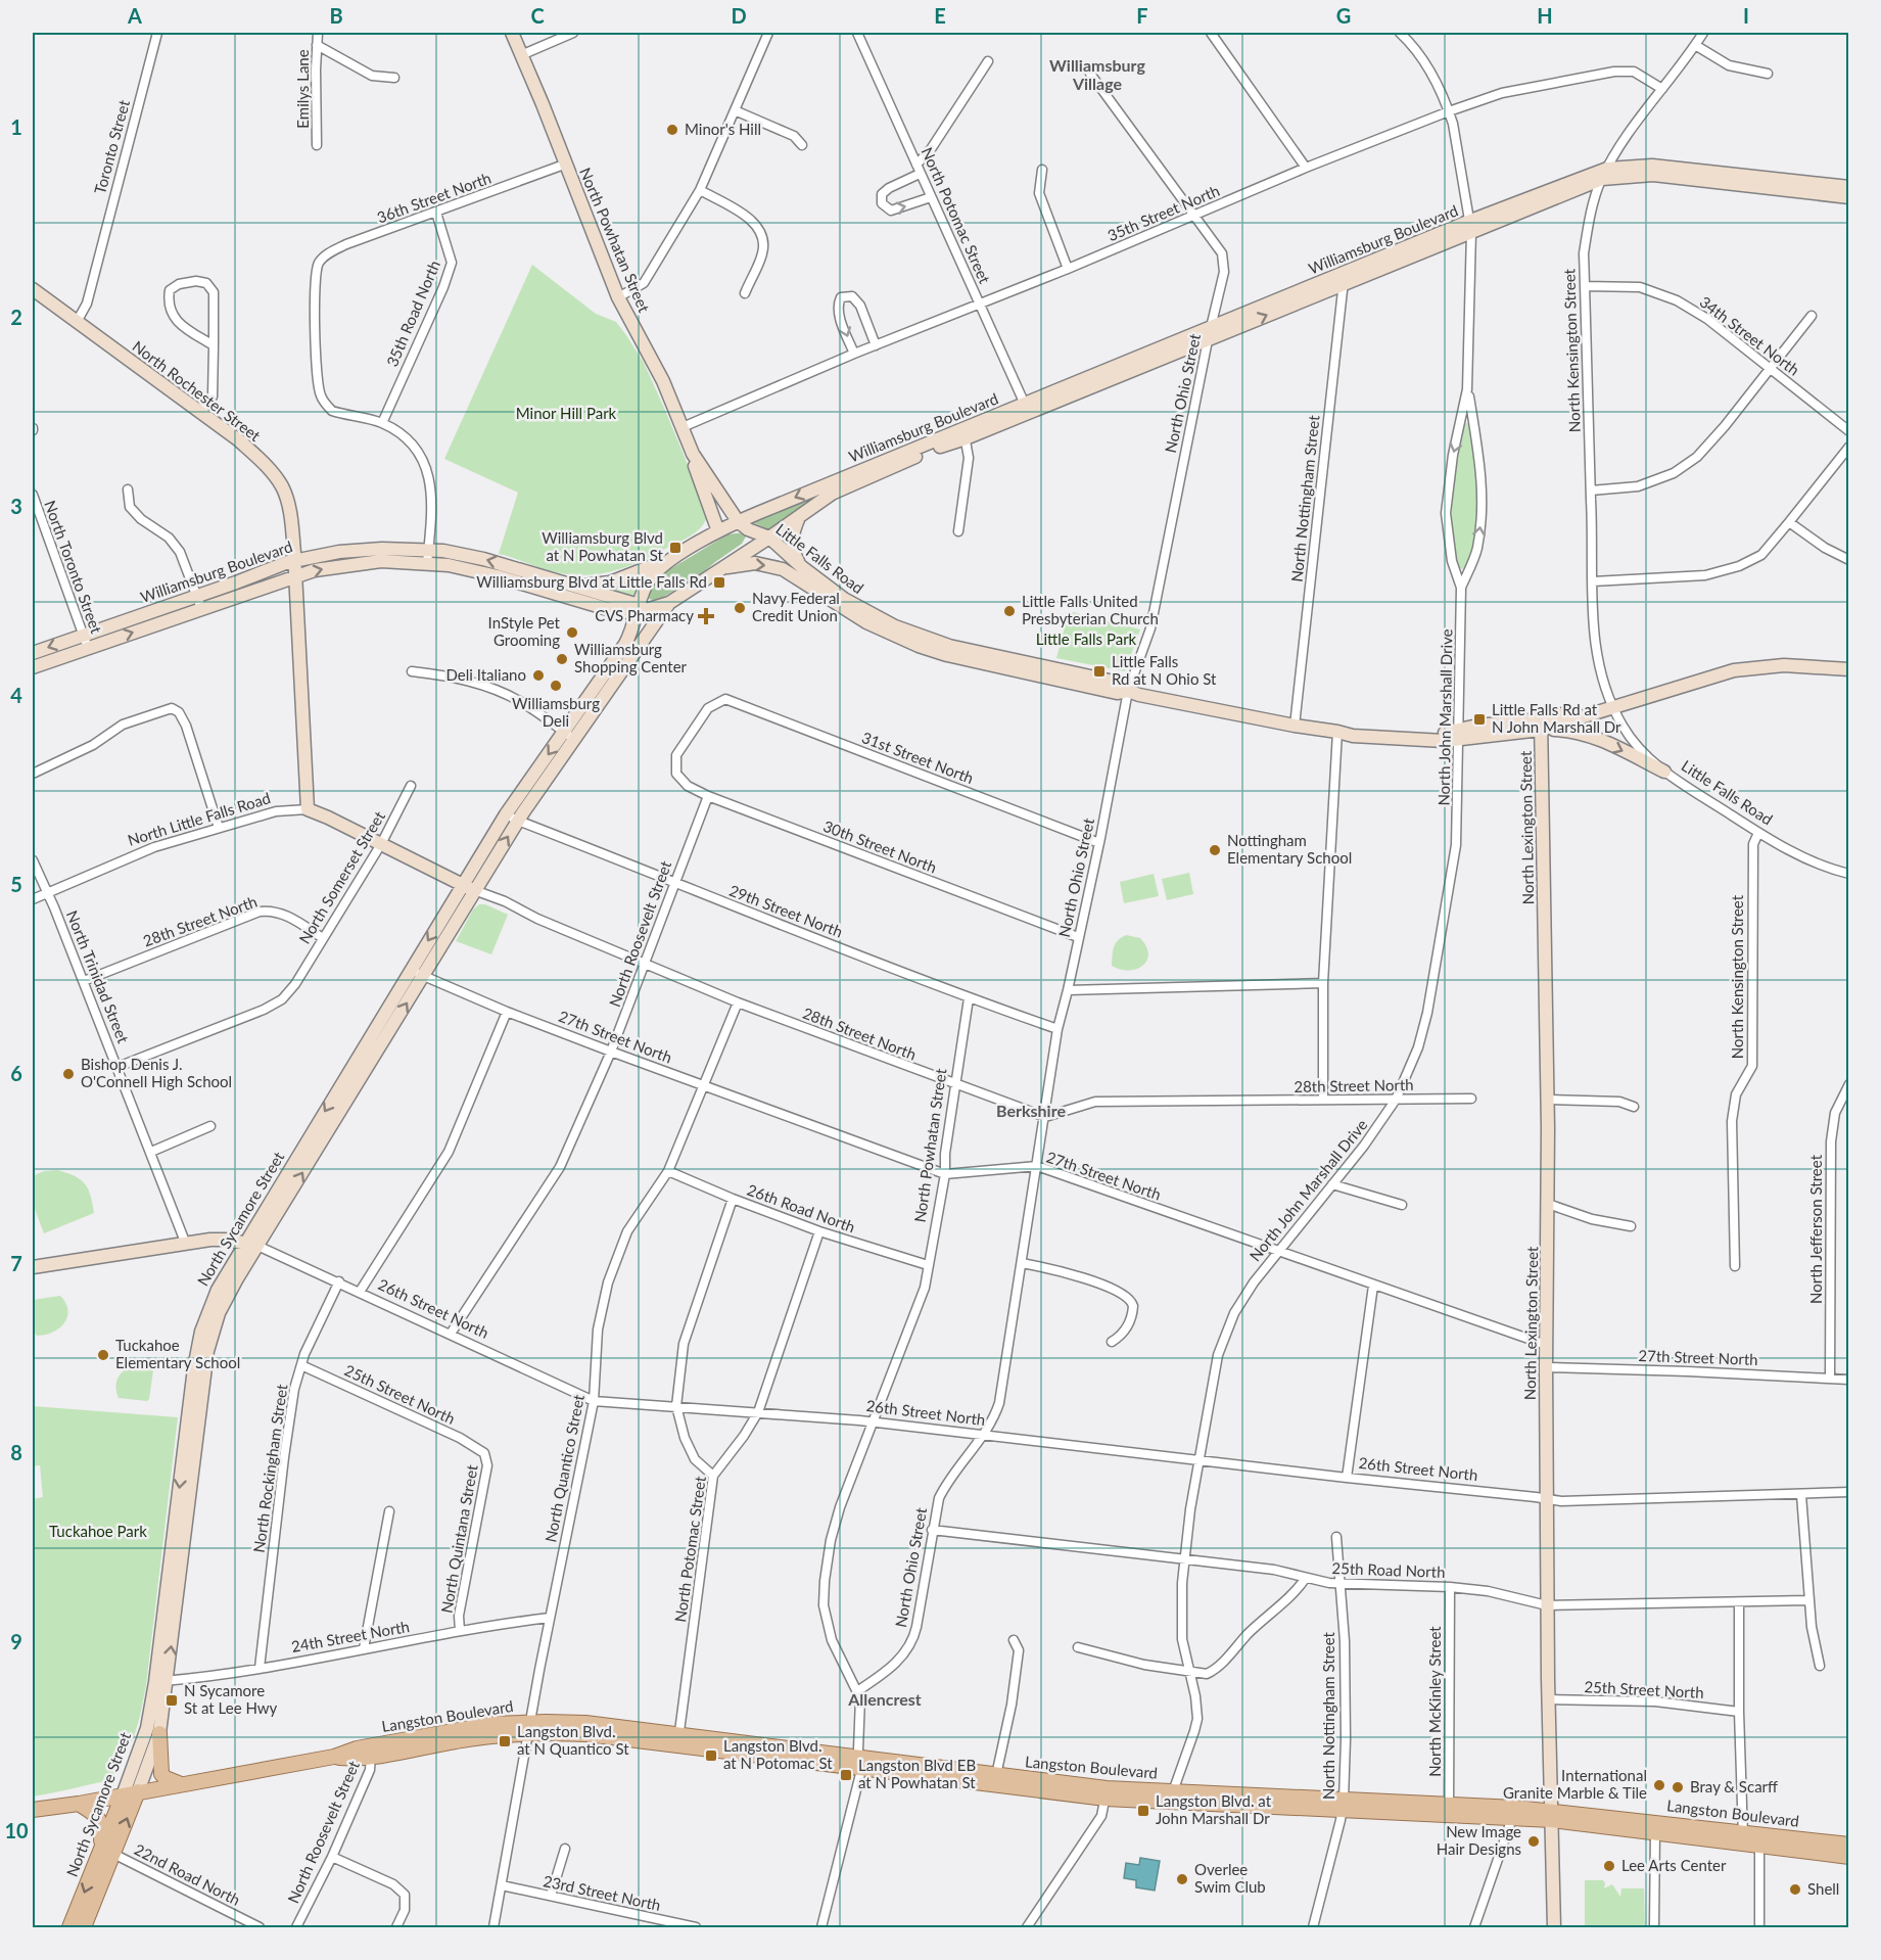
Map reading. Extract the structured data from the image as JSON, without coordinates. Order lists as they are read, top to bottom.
{
  "streets": {
    "main road": [
      "North Powhatan Street",
      "Williamsburg Boulevard",
      "North Rochester Street",
      "Little Falls Road",
      "North Little Falls Road",
      "North Lexington Street",
      "North Sycamore Street",
      "26th Street North",
      "Langston Boulevard"
    ],
    "street": [
      "Emilys Lane",
      "Toronto Street",
      "36th Street North",
      "35th Street North",
      "North Potomac Street",
      "35th Road North",
      "34th Street North",
      "North Kensington Street",
      "North Ohio Street",
      "North Nottingham Street",
      "North Toronto Street",
      "North John Marshall Drive",
      "31st Street North",
      "30th Street North",
      "North Somerset Street",
      "29th Street North",
      "28th Street North",
      "North Roosevelt Street",
      "North Trinidad Street",
      "27th Street North",
      "26th Road North",
      "North Jefferson Street",
      "25th Street North",
      "North Rockingham Street",
      "North Quantico Street",
      "North Quintana Street",
      "25th Road North",
      "24th Street North",
      "North McKinley Street",
      "22nd Road North",
      "23rd Street North"
    ]
  },
  "crossings": [
    ["Toronto Street", "North Rochester Street"],
    ["36th Street North", "North Powhatan Street"],
    ["36th Street North", "35th Road North"],
    ["35th Street North", "North Potomac Street"],
    ["35th Street North", "North Powhatan Street"],
    ["35th Street North", "North Kensington Street"],
    ["35th Street North", "North Ohio Street"],
    ["35th Street North", "North John Marshall Drive"],
    ["North Potomac Street", "Williamsburg Boulevard"],
    ["North Potomac Street", "26th Road North"],
    ["North Potomac Street", "26th Street North"],
    ["North Potomac Street", "Langston Boulevard"],
    ["North Powhatan Street", "Williamsburg Boulevard"],
    ["North Powhatan Street", "North Ohio Street"],
    ["North Powhatan Street", "Little Falls Road"],
    ["North Powhatan Street", "29th Street North"],
    ["North Powhatan Street", "28th Street North"],
    ["North Powhatan Street", "27th Street North"],
    ["North Powhatan Street", "26th Road North"],
    ["North Powhatan Street", "26th Street North"],
    ["North Powhatan Street", "Langston Boulevard"],
    ["Williamsburg Boulevard", "North Kensington Street"],
    ["Williamsburg Boulevard", "North Rochester Street"],
    ["Williamsburg Boulevard", "North Ohio Street"],
    ["Williamsburg Boulevard", "North Nottingham Street"],
    ["Williamsburg Boulevard", "Little Falls Road"],
    ["Williamsburg Boulevard", "North Toronto Street"],
    ["Williamsburg Boulevard", "North John Marshall Drive"],
    ["Williamsburg Boulevard", "North Sycamore Street"],
    ["34th Street North", "North Kensington Street"],
    ["North Kensington Street", "Little Falls Road"],
    ["North Rochester Street", "North Little Falls Road"],
    ["North Ohio Street", "Little Falls Road"],
    ["North Ohio Street", "31st Street North"],
    ["North Ohio Street", "30th Street North"],
    ["North Ohio Street", "29th Street North"],
    ["North Ohio Street", "28th Street North"],
    ["North Ohio Street", "27th Street North"],
    ["North Ohio Street", "26th Street North"],
    ["North Ohio Street", "25th Road North"],
    ["North Nottingham Street", "Little Falls Road"],
    ["North Nottingham Street", "25th Road North"],
    ["North Nottingham Street", "Langston Boulevard"],
    ["Little Falls Road", "North John Marshall Drive"],
    ["Little Falls Road", "North Lexington Street"],
    ["North John Marshall Drive", "28th Street North"],
    ["North John Marshall Drive", "27th Street North"],
    ["North John Marshall Drive", "26th Street North"],
    ["North John Marshall Drive", "25th Road North"],
    ["North John Marshall Drive", "Langston Boulevard"],
    ["31st Street North", "30th Street North"],
    ["North Little Falls Road", "North Somerset Street"],
    ["North Little Falls Road", "28th Street North"],
    ["North Little Falls Road", "North Trinidad Street"],
    ["North Little Falls Road", "North Sycamore Street"],
    ["North Lexington Street", "27th Street North"],
    ["North Lexington Street", "26th Street North"],
    ["North Lexington Street", "25th Street North"],
    ["North Lexington Street", "25th Road North"],
    ["North Lexington Street", "Langston Boulevard"],
    ["30th Street North", "North Roosevelt Street"],
    ["North Somerset Street", "28th Street North"],
    ["North Somerset Street", "North Trinidad Street"],
    ["29th Street North", "North Roosevelt Street"],
    ["29th Street North", "North Sycamore Street"],
    ["28th Street North", "North Roosevelt Street"],
    ["28th Street North", "North Trinidad Street"],
    ["28th Street North", "North Sycamore Street"],
    ["28th Street North", "North Quantico Street"],
    ["North Roosevelt Street", "27th Street North"],
    ["North Roosevelt Street", "26th Street North"],
    ["North Roosevelt Street", "Langston Boulevard"],
    ["North Trinidad Street", "26th Street North"],
    ["27th Street North", "North Sycamore Street"],
    ["27th Street North", "North Jefferson Street"],
    ["27th Street North", "North Quantico Street"],
    ["26th Road North", "North Quantico Street"],
    ["North Sycamore Street", "26th Street North"],
    ["North Sycamore Street", "24th Street North"],
    ["North Sycamore Street", "Langston Boulevard"],
    ["North Sycamore Street", "22nd Road North"],
    ["26th Street North", "North Rockingham Street"],
    ["26th Street North", "North Quantico Street"],
    ["25th Street North", "North Rockingham Street"],
    ["25th Street North", "North Quintana Street"],
    ["North Rockingham Street", "24th Street North"],
    ["North Quantico Street", "24th Street North"],
    ["North Quantico Street", "Langston Boulevard"],
    ["North Quantico Street", "23rd Street North"],
    ["North Quintana Street", "24th Street North"],
    ["25th Road North", "North McKinley Street"],
    ["North McKinley Street", "Langston Boulevard"]
  ],
  "districts": ["Williamsburg Village", "Berkshire", "Allencrest"],
  "parks": ["Minor Hill Park", "Little Falls Park", "Tuckahoe Park"],
  "places": {
    "other": [
      "Minor's Hill",
      "Navy Federal Credit Union",
      "Little Falls United Presbyterian Church",
      "InStyle Pet Grooming",
      "Williamsburg Shopping Center",
      "Deli Italiano",
      "Williamsburg Deli",
      "Nottingham Elementary School",
      "Bishop Denis J. O'Connell High School",
      "Tuckahoe Elementary School",
      "International Granite Marble & Tile",
      "Bray & Scarff",
      "New Image Hair Designs",
      "Lee Arts Center",
      "Overlee Swim Club",
      "Shell"
    ],
    "transit": [
      "Williamsburg Blvd at N Powhatan St",
      "Williamsburg Blvd at Little Falls Rd",
      "Little Falls Rd at N Ohio St",
      "Little Falls Rd at N John Marshall Dr",
      "N Sycamore St at Lee Hwy",
      "Langston Blvd. at N Quantico St",
      "Langston Blvd. at N Potomac St",
      "Langston Blvd EB at N Powhatan St",
      "Langston Blvd. at John Marshall Dr"
    ],
    "health": ["CVS Pharmacy"]
  },
  "grid": {
    "columns": [
      "A",
      "B",
      "C",
      "D",
      "E",
      "F",
      "G",
      "H",
      "I"
    ],
    "rows": [
      "1",
      "2",
      "3",
      "4",
      "5",
      "6",
      "7",
      "8",
      "9",
      "10"
    ]
  }
}
